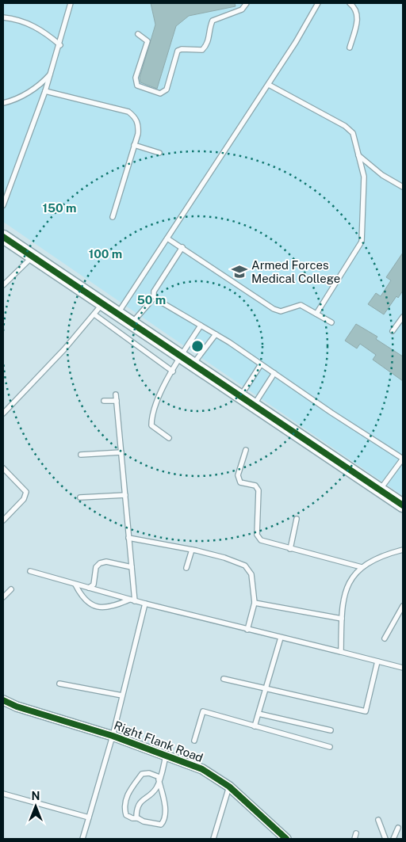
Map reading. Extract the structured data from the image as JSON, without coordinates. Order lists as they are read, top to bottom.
{
  "streets": {
    "street": ["Right Flank Road"]
  },
  "places": {
    "school or university": ["Armed Forces Medical College"]
  },
  "north": "top",
  "rings": ["150 m", "100 m", "50 m"]
}
